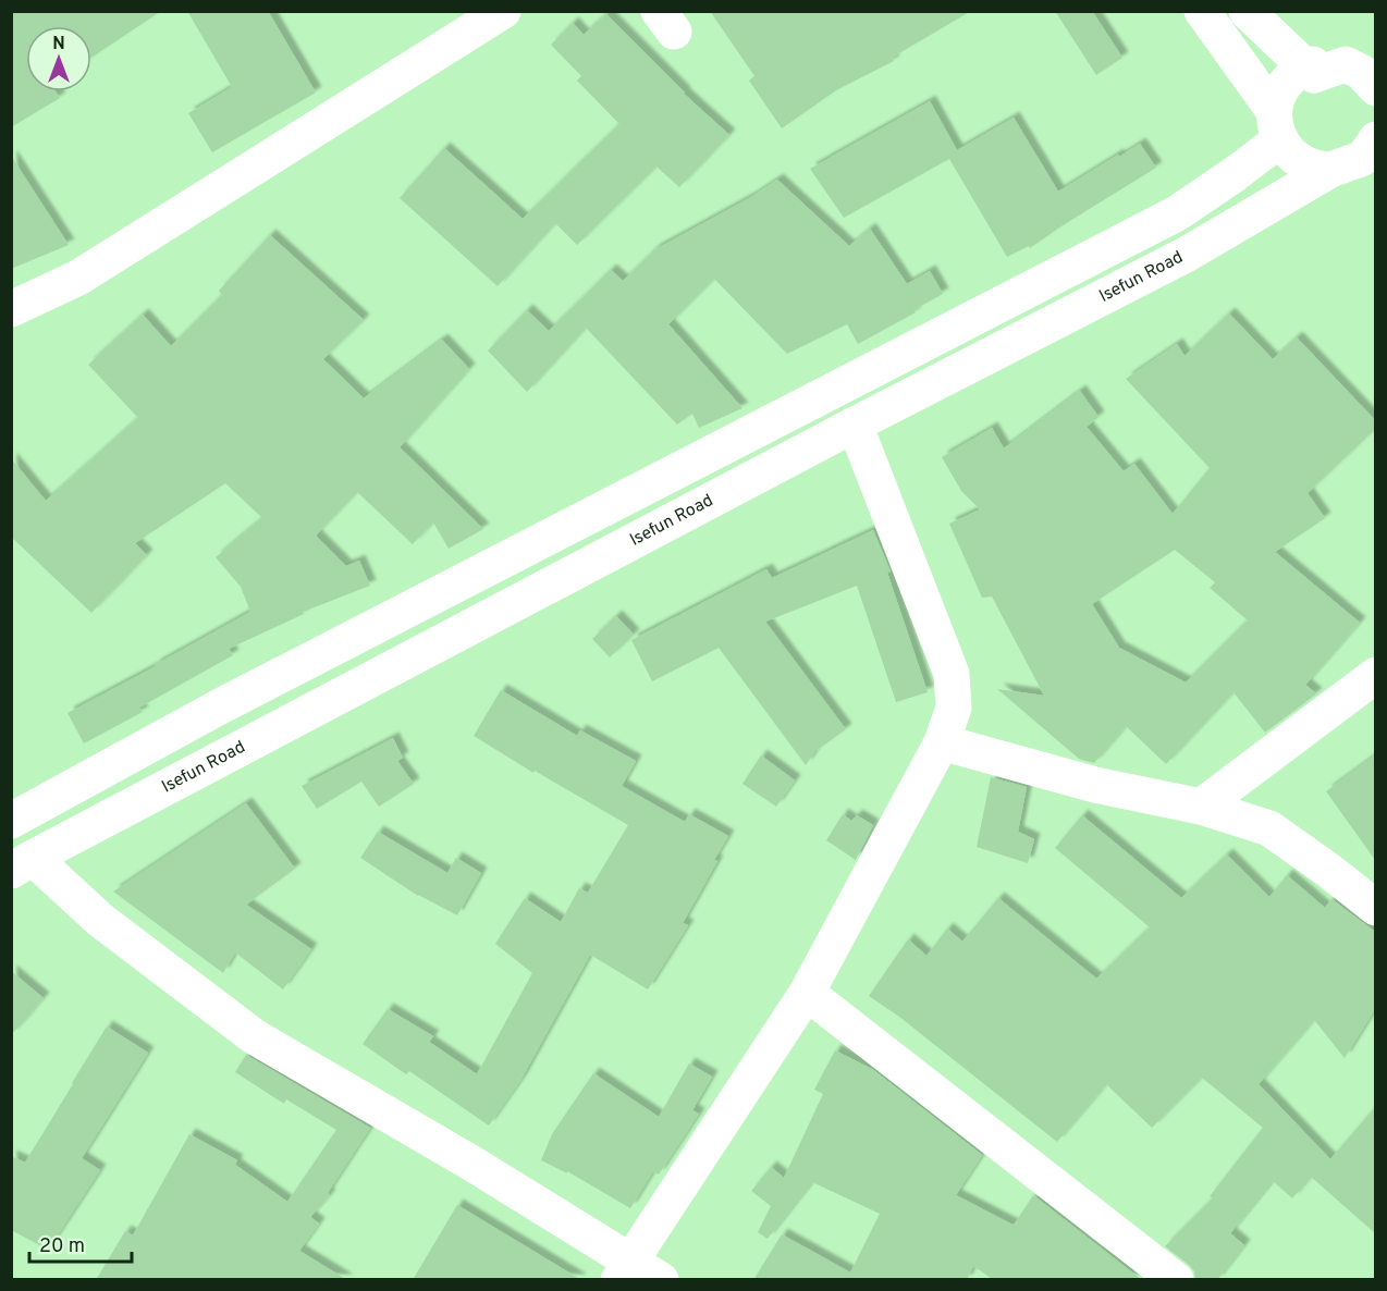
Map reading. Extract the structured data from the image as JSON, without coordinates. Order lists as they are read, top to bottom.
{
  "streets": {
    "street": ["Isefun Road"]
  },
  "scale_bar": "20 m",
  "north": "top"
}
